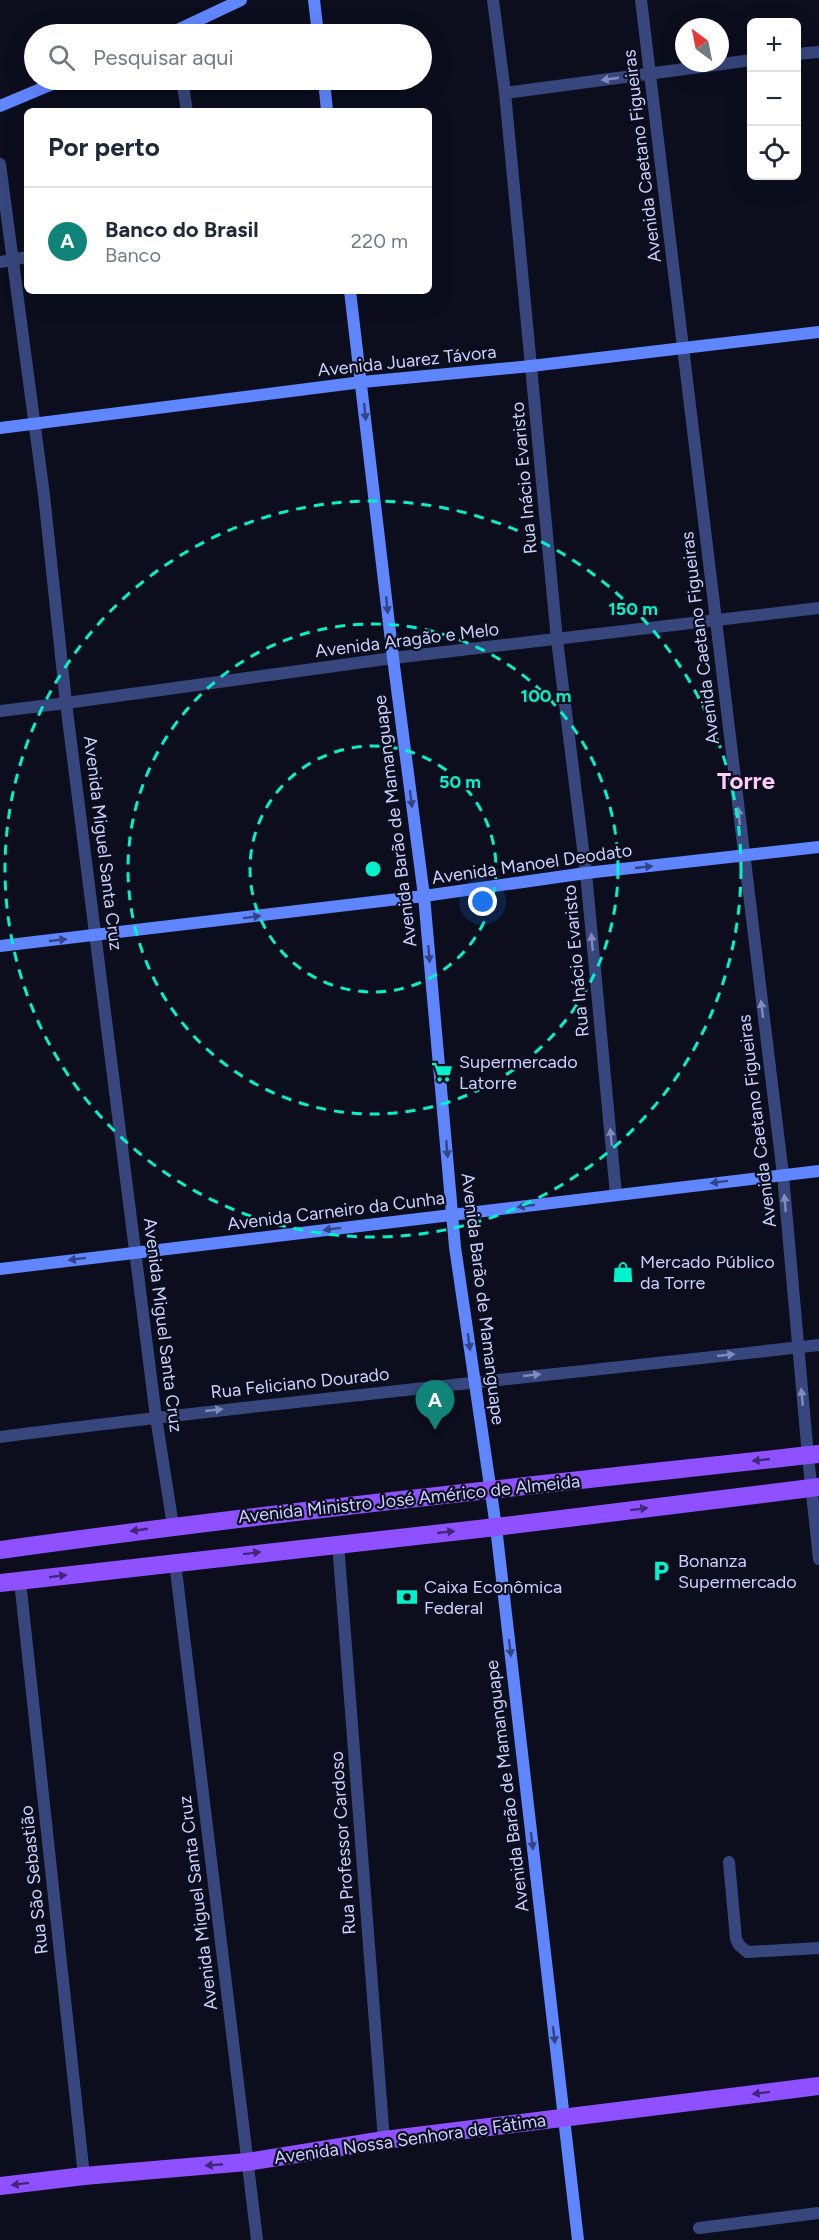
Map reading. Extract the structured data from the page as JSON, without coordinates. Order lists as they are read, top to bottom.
{
  "streets": {
    "main road": ["Avenida Ministro José Américo de Almeida", "Avenida Nossa Senhora de Fátima"],
    "street": [
      "Avenida Caetano Figueiras",
      "Avenida Juarez Távora",
      "Rua Inácio Evaristo",
      "Avenida Aragão e Melo",
      "Avenida Barão de Mamanguape",
      "Avenida Miguel Santa Cruz",
      "Avenida Manoel Deodato",
      "Avenida Carneiro da Cunha",
      "Rua Feliciano Dourado",
      "Rua Professor Cardoso",
      "Rua São Sebastião"
    ]
  },
  "crossings": [
    ["Avenida Caetano Figueiras", "Avenida Juarez Távora"],
    ["Avenida Caetano Figueiras", "Avenida Aragão e Melo"],
    ["Avenida Caetano Figueiras", "Avenida Manoel Deodato"],
    ["Avenida Caetano Figueiras", "Avenida Carneiro da Cunha"],
    ["Avenida Caetano Figueiras", "Rua Feliciano Dourado"],
    ["Avenida Caetano Figueiras", "Avenida Ministro José Américo de Almeida"],
    ["Avenida Juarez Távora", "Rua Inácio Evaristo"],
    ["Avenida Juarez Távora", "Avenida Barão de Mamanguape"],
    ["Avenida Juarez Távora", "Avenida Miguel Santa Cruz"],
    ["Rua Inácio Evaristo", "Avenida Aragão e Melo"],
    ["Rua Inácio Evaristo", "Avenida Manoel Deodato"],
    ["Rua Inácio Evaristo", "Avenida Carneiro da Cunha"],
    ["Avenida Aragão e Melo", "Avenida Barão de Mamanguape"],
    ["Avenida Aragão e Melo", "Avenida Miguel Santa Cruz"],
    ["Avenida Barão de Mamanguape", "Avenida Manoel Deodato"],
    ["Avenida Barão de Mamanguape", "Avenida Carneiro da Cunha"],
    ["Avenida Barão de Mamanguape", "Rua Feliciano Dourado"],
    ["Avenida Barão de Mamanguape", "Avenida Ministro José Américo de Almeida"],
    ["Avenida Barão de Mamanguape", "Avenida Nossa Senhora de Fátima"],
    ["Avenida Miguel Santa Cruz", "Avenida Manoel Deodato"],
    ["Avenida Miguel Santa Cruz", "Avenida Carneiro da Cunha"],
    ["Avenida Miguel Santa Cruz", "Rua Feliciano Dourado"],
    ["Avenida Miguel Santa Cruz", "Avenida Ministro José Américo de Almeida"],
    ["Avenida Miguel Santa Cruz", "Avenida Nossa Senhora de Fátima"],
    ["Avenida Ministro José Américo de Almeida", "Rua Professor Cardoso"],
    ["Avenida Ministro José Américo de Almeida", "Rua São Sebastião"],
    ["Rua Professor Cardoso", "Avenida Nossa Senhora de Fátima"],
    ["Rua São Sebastião", "Avenida Nossa Senhora de Fátima"]
  ],
  "one_way": [
    "Avenida Caetano Figueiras",
    "Avenida Barão de Mamanguape",
    "Avenida Manoel Deodato",
    "Avenida Carneiro da Cunha",
    "Rua Feliciano Dourado",
    "Avenida Nossa Senhora de Fátima"
  ],
  "districts": ["Torre"],
  "places": {
    "supermarket": ["Supermercado Latorre"],
    "shop": ["Mercado Público da Torre"],
    "parking": ["Bonanza Supermercado"],
    "bank": ["Caixa Econômica Federal"]
  },
  "north": "top left",
  "page": {
    "map_buttons": ["+", "−"],
    "search": "Pesquisar aqui",
    "heading": "Por perto",
    "list": [
      {
        "mark": "A",
        "name": "Banco do Brasil",
        "note": "Banco",
        "value": "220 m"
      }
    ],
    "pins": "A"
  },
  "rings": ["150 m", "100 m", "50 m"]
}
